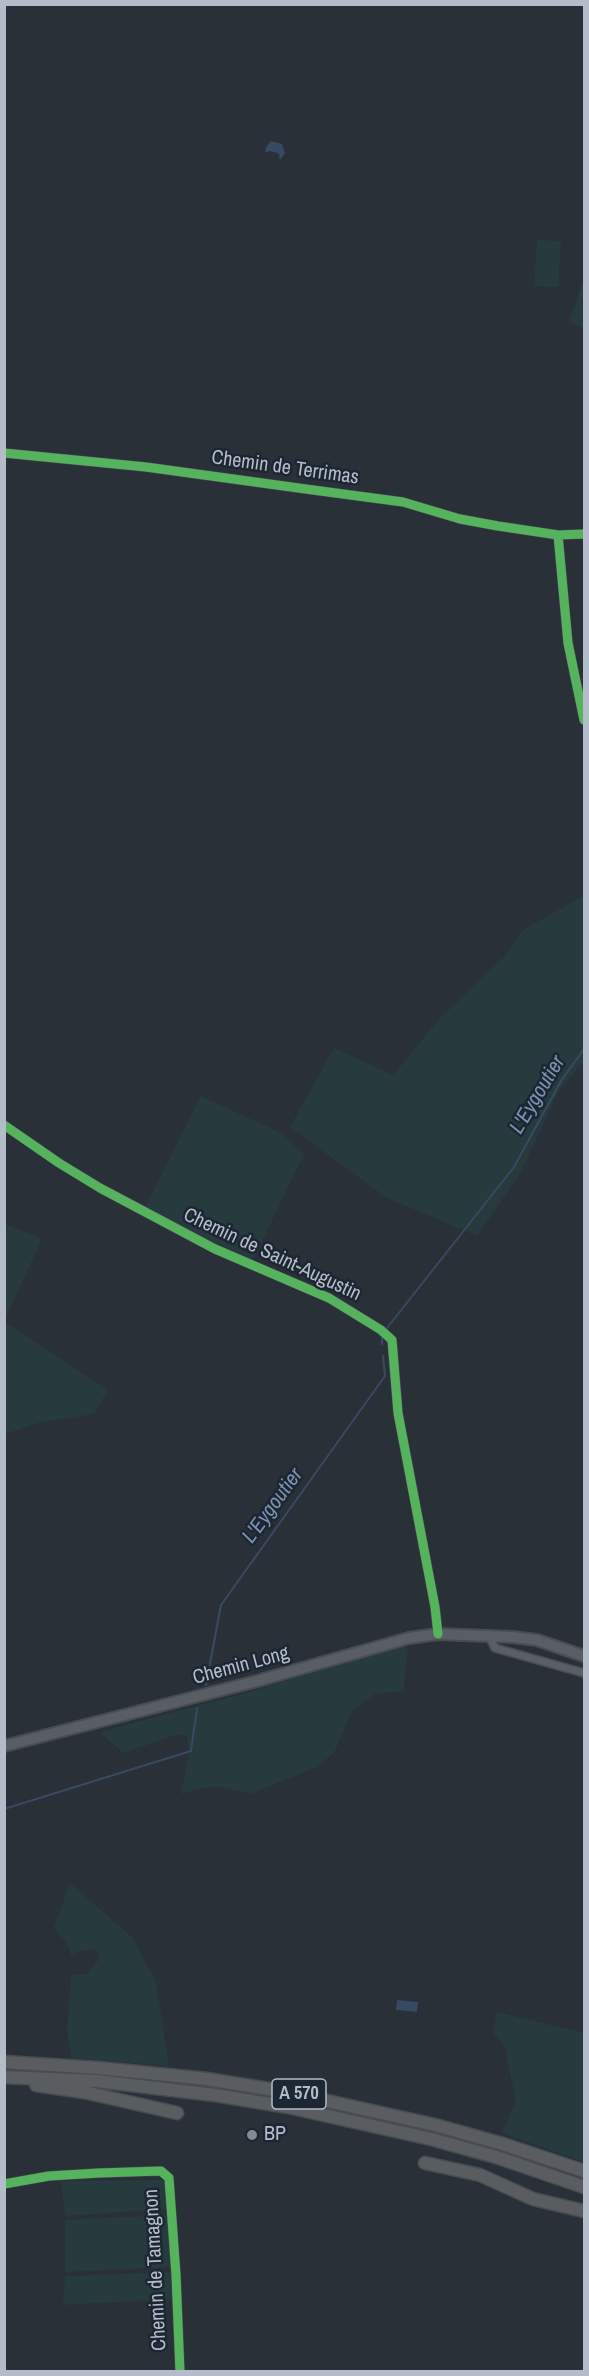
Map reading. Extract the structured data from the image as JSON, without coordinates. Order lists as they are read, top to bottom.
{
  "streets": {
    "highway": ["A 570"],
    "main road": ["Chemin Long"],
    "street": ["Chemin de Terrimas", "Chemin de Saint-Augustin", "Chemin de Tamagnon"]
  },
  "crossings": [
    ["Chemin de Saint-Augustin", "Chemin Long"]
  ],
  "water": ["L'Eygoutier"],
  "places": ["BP"]
}
